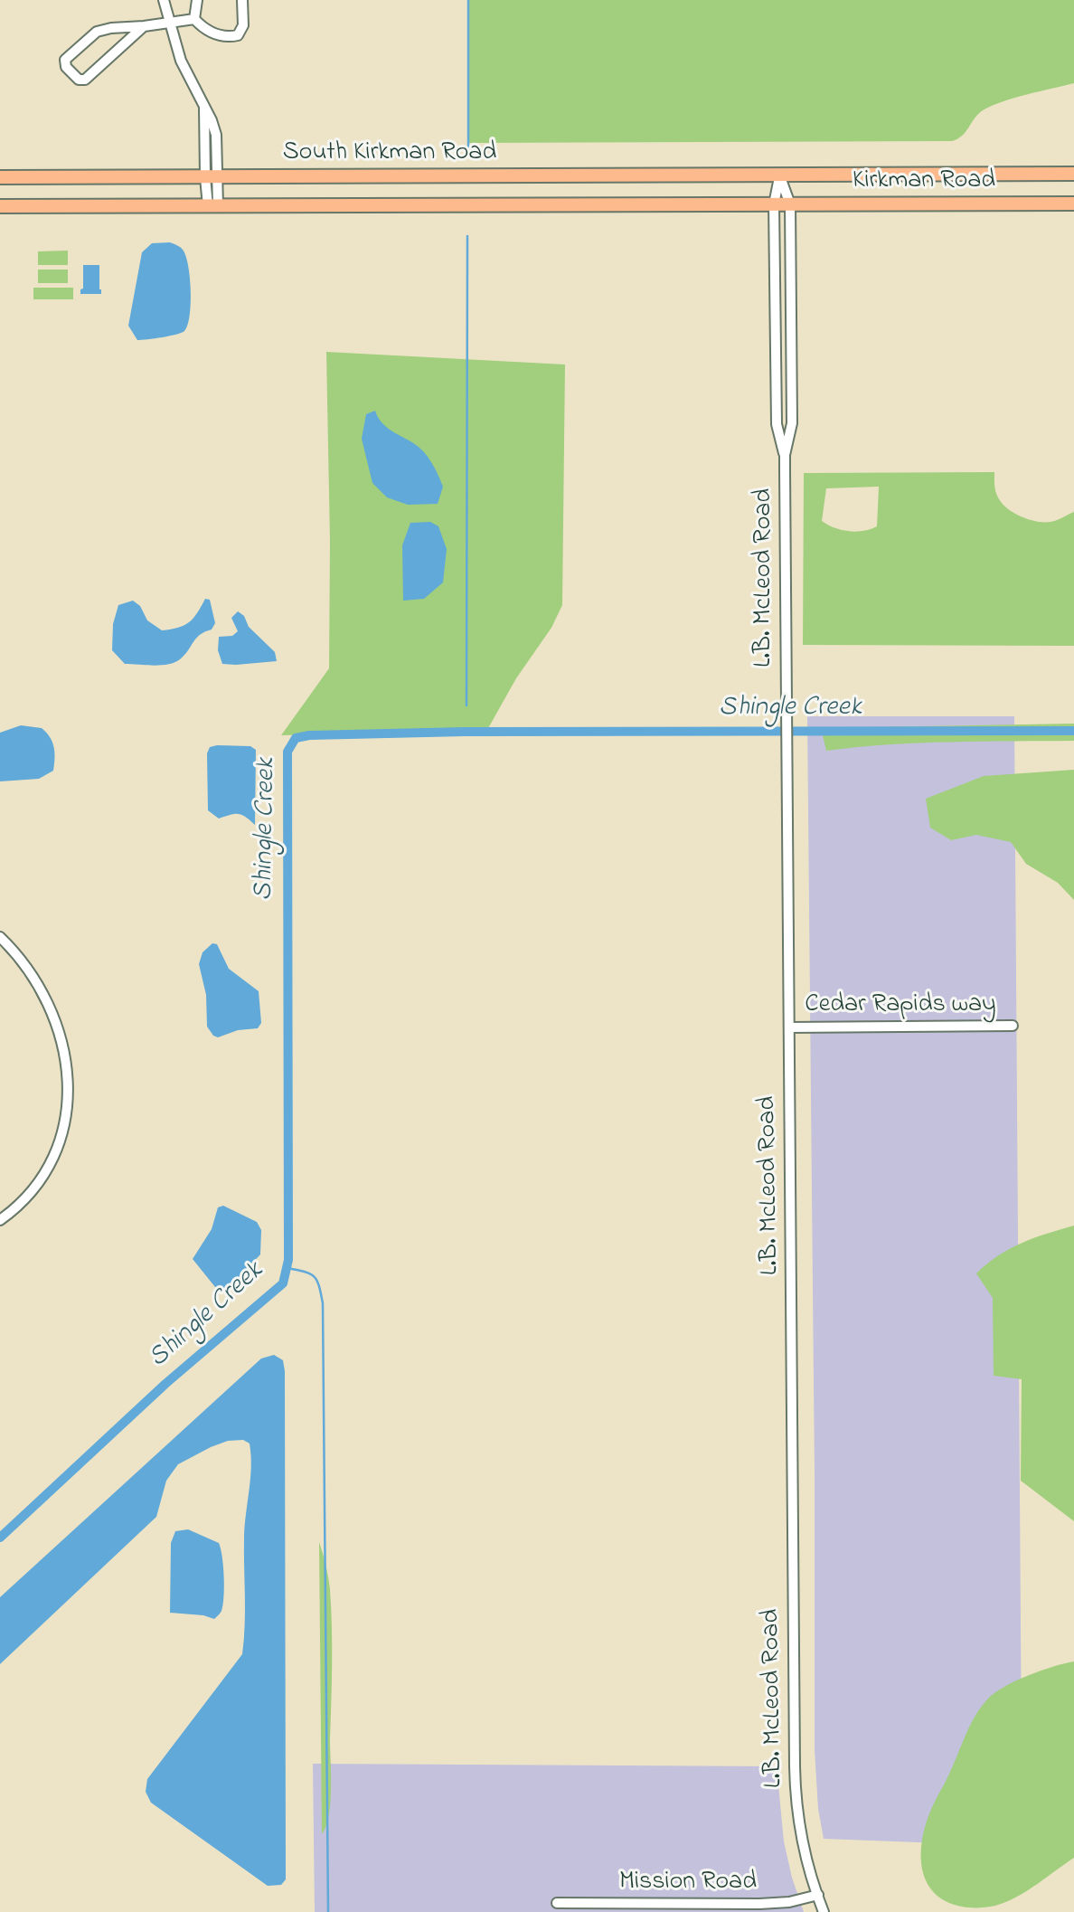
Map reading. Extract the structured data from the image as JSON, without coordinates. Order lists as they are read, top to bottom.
{
  "streets": {
    "main road": ["South Kirkman Road", "Kirkman Road"],
    "street": ["L.B. McLeod Road", "Cedar Rapids way", "Mission Road"]
  },
  "crossings": [
    ["South Kirkman Road", "Kirkman Road"],
    ["South Kirkman Road", "L.B. McLeod Road"],
    ["Kirkman Road", "L.B. McLeod Road"],
    ["L.B. McLeod Road", "Cedar Rapids way"],
    ["L.B. McLeod Road", "Mission Road"]
  ],
  "water": ["Shingle Creek"]
}
